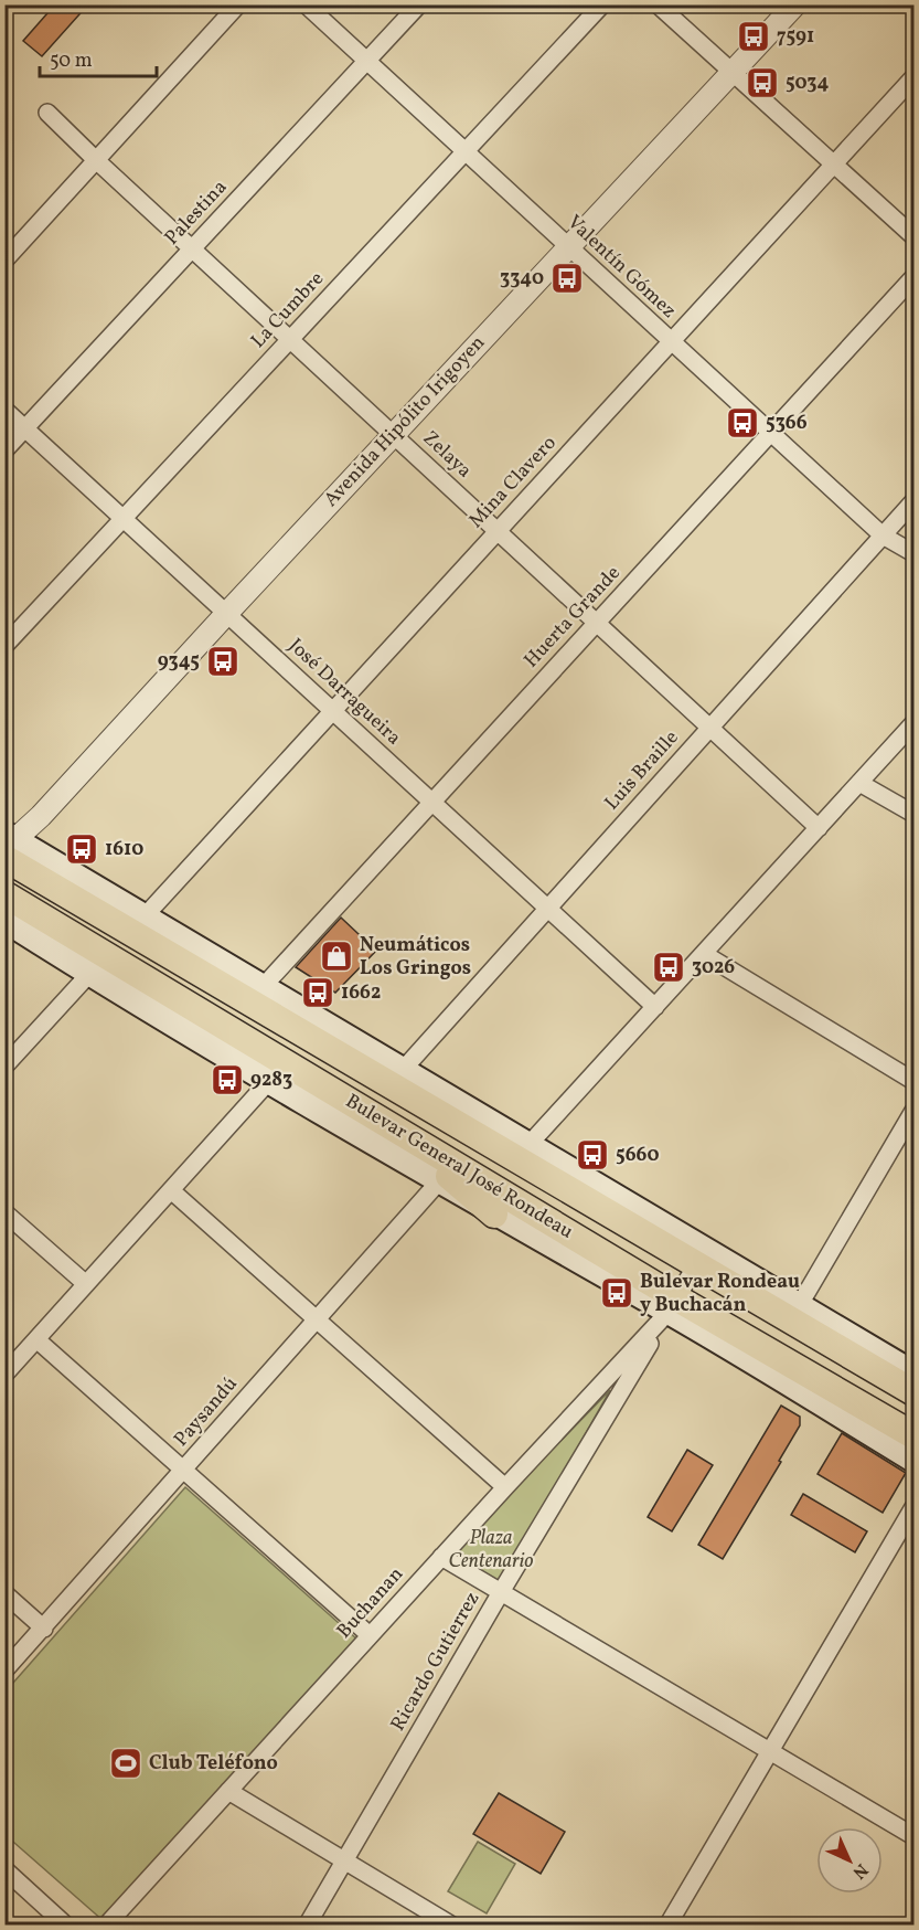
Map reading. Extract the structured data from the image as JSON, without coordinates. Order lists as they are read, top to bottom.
{
  "streets": {
    "main road": ["Bulevar General José Rondeau"],
    "street": [
      "Palestina",
      "Valentín Gómez",
      "La Cumbre",
      "Avenida Hipólito Irigoyen",
      "Zelaya",
      "Mina Clavero",
      "Huerta Grande",
      "José Darragueira",
      "Luis Braille",
      "Paysandú",
      "Buchanan",
      "Ricardo Gutierrez"
    ]
  },
  "crossings": [
    ["Palestina", "Valentín Gómez"],
    ["Palestina", "Zelaya"],
    ["Palestina", "José Darragueira"],
    ["Valentín Gómez", "La Cumbre"],
    ["Valentín Gómez", "Avenida Hipólito Irigoyen"],
    ["Valentín Gómez", "Mina Clavero"],
    ["Valentín Gómez", "Huerta Grande"],
    ["Valentín Gómez", "Luis Braille"],
    ["La Cumbre", "Zelaya"],
    ["La Cumbre", "José Darragueira"],
    ["Avenida Hipólito Irigoyen", "Zelaya"],
    ["Avenida Hipólito Irigoyen", "José Darragueira"],
    ["Avenida Hipólito Irigoyen", "Bulevar General José Rondeau"],
    ["Zelaya", "Mina Clavero"],
    ["Zelaya", "Huerta Grande"],
    ["Zelaya", "Luis Braille"],
    ["Mina Clavero", "José Darragueira"],
    ["Mina Clavero", "Bulevar General José Rondeau"],
    ["Huerta Grande", "José Darragueira"],
    ["Huerta Grande", "Bulevar General José Rondeau"],
    ["José Darragueira", "Luis Braille"],
    ["Luis Braille", "Bulevar General José Rondeau"],
    ["Bulevar General José Rondeau", "Paysandú"],
    ["Bulevar General José Rondeau", "Ricardo Gutierrez"],
    ["Buchanan", "Ricardo Gutierrez"]
  ],
  "parks": ["Plaza Centenario"],
  "places": {
    "bus stop": [
      "7591",
      "5034",
      "3340",
      "5366",
      "9345",
      "1610",
      "3026",
      "1662",
      "9283",
      "5660",
      "Bulevar Rondeau y Buchacán"
    ],
    "shop": ["Neumáticos Los Gringos"],
    "sports": ["Club Teléfono"]
  },
  "scale_bar": "50 m",
  "north": "bottom right"
}
